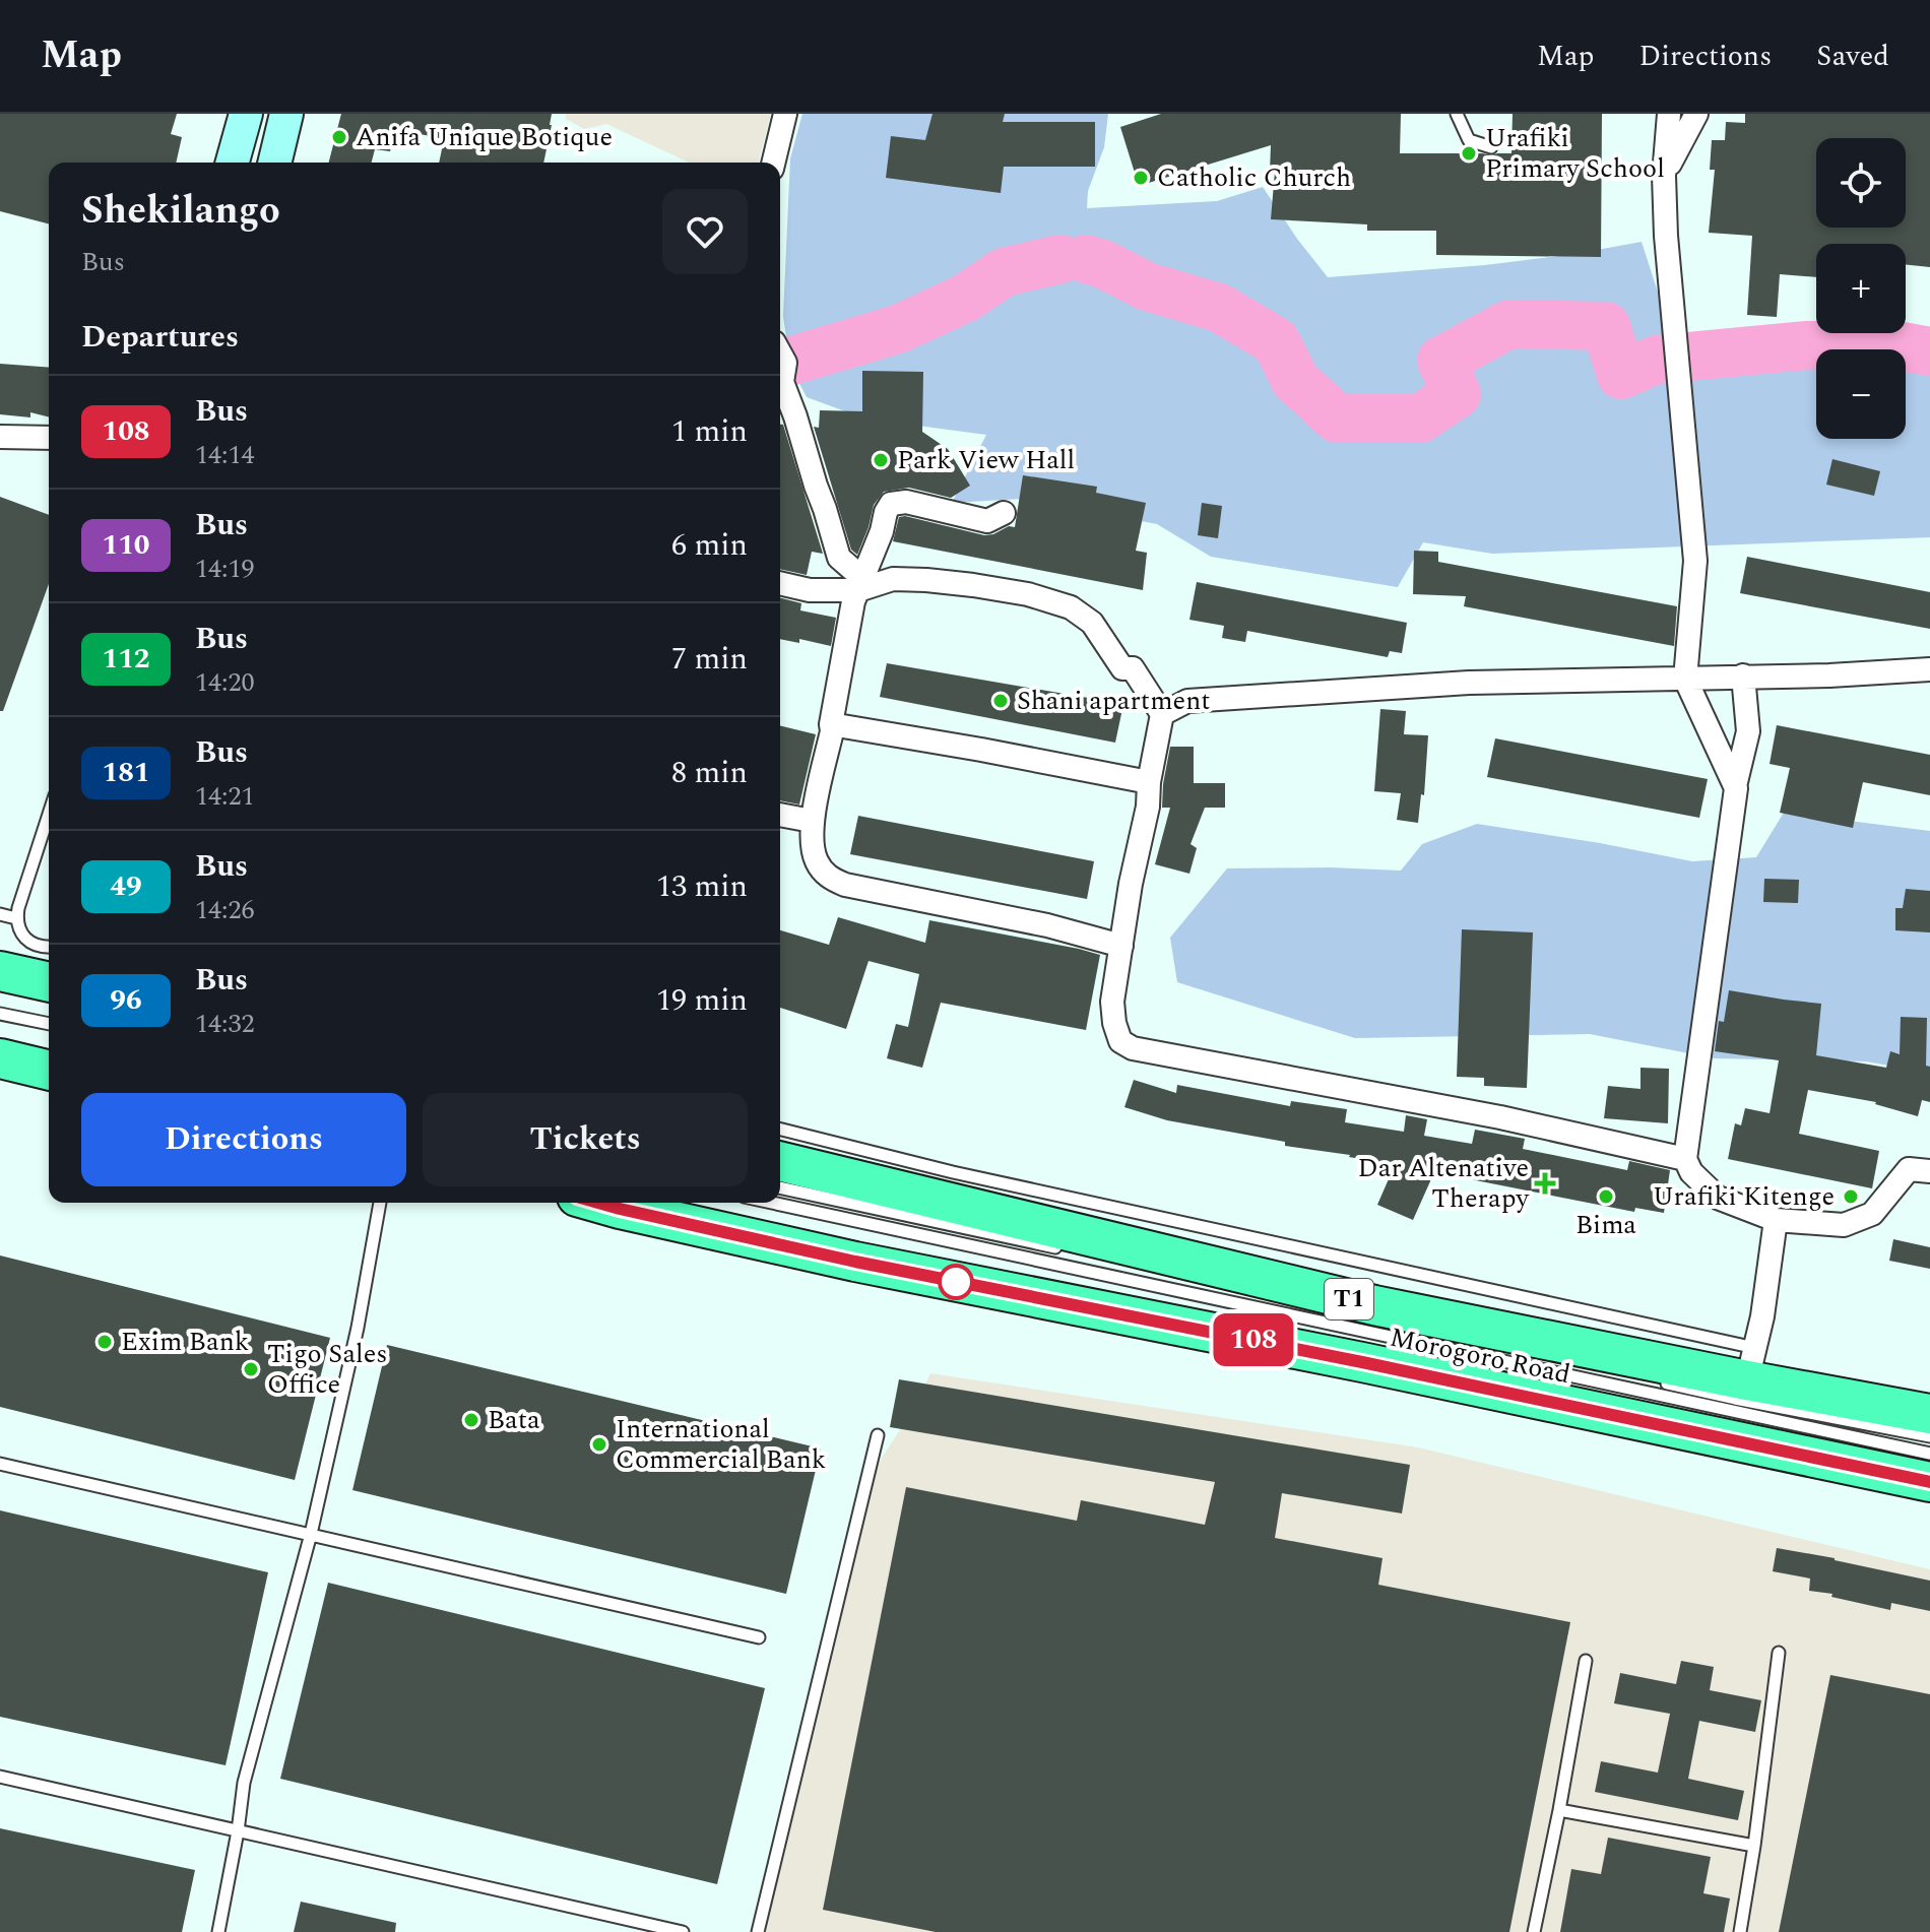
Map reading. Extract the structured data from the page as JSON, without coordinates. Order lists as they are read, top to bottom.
{
  "streets": {
    "highway": ["T1", "Morogoro Road"]
  },
  "places": {
    "other": [
      "Anifa Unique Botique",
      "Urafiki Primary School",
      "Catholic Church",
      "Park View Hall",
      "Shani apartment",
      "Bima",
      "Urafiki Kitenge",
      "Exim Bank",
      "Tigo Sales Office",
      "Bata",
      "International Commercial Bank"
    ],
    "health": ["Dar Altenative Therapy"]
  },
  "lines": ["bus line 108"],
  "page": {
    "header": "Map",
    "nav": ["Map", "Directions", "Saved"],
    "on_map": "108",
    "map_buttons": ["+", "−"],
    "heading": [
      ["Shekilango", "Bus"],
      "Departures"
    ],
    "list": [
      {
        "mark": "108",
        "name": "Bus",
        "note": "14:14",
        "value": "1 min"
      },
      {
        "mark": "110",
        "name": "Bus",
        "note": "14:19",
        "value": "6 min"
      },
      {
        "mark": "112",
        "name": "Bus",
        "note": "14:20",
        "value": "7 min"
      },
      {
        "mark": "181",
        "name": "Bus",
        "note": "14:21",
        "value": "8 min"
      },
      {
        "mark": "49",
        "name": "Bus",
        "note": "14:26",
        "value": "13 min"
      },
      {
        "mark": "96",
        "name": "Bus",
        "note": "14:32",
        "value": "19 min"
      }
    ],
    "buttons": ["Directions", "Tickets"]
  }
}
